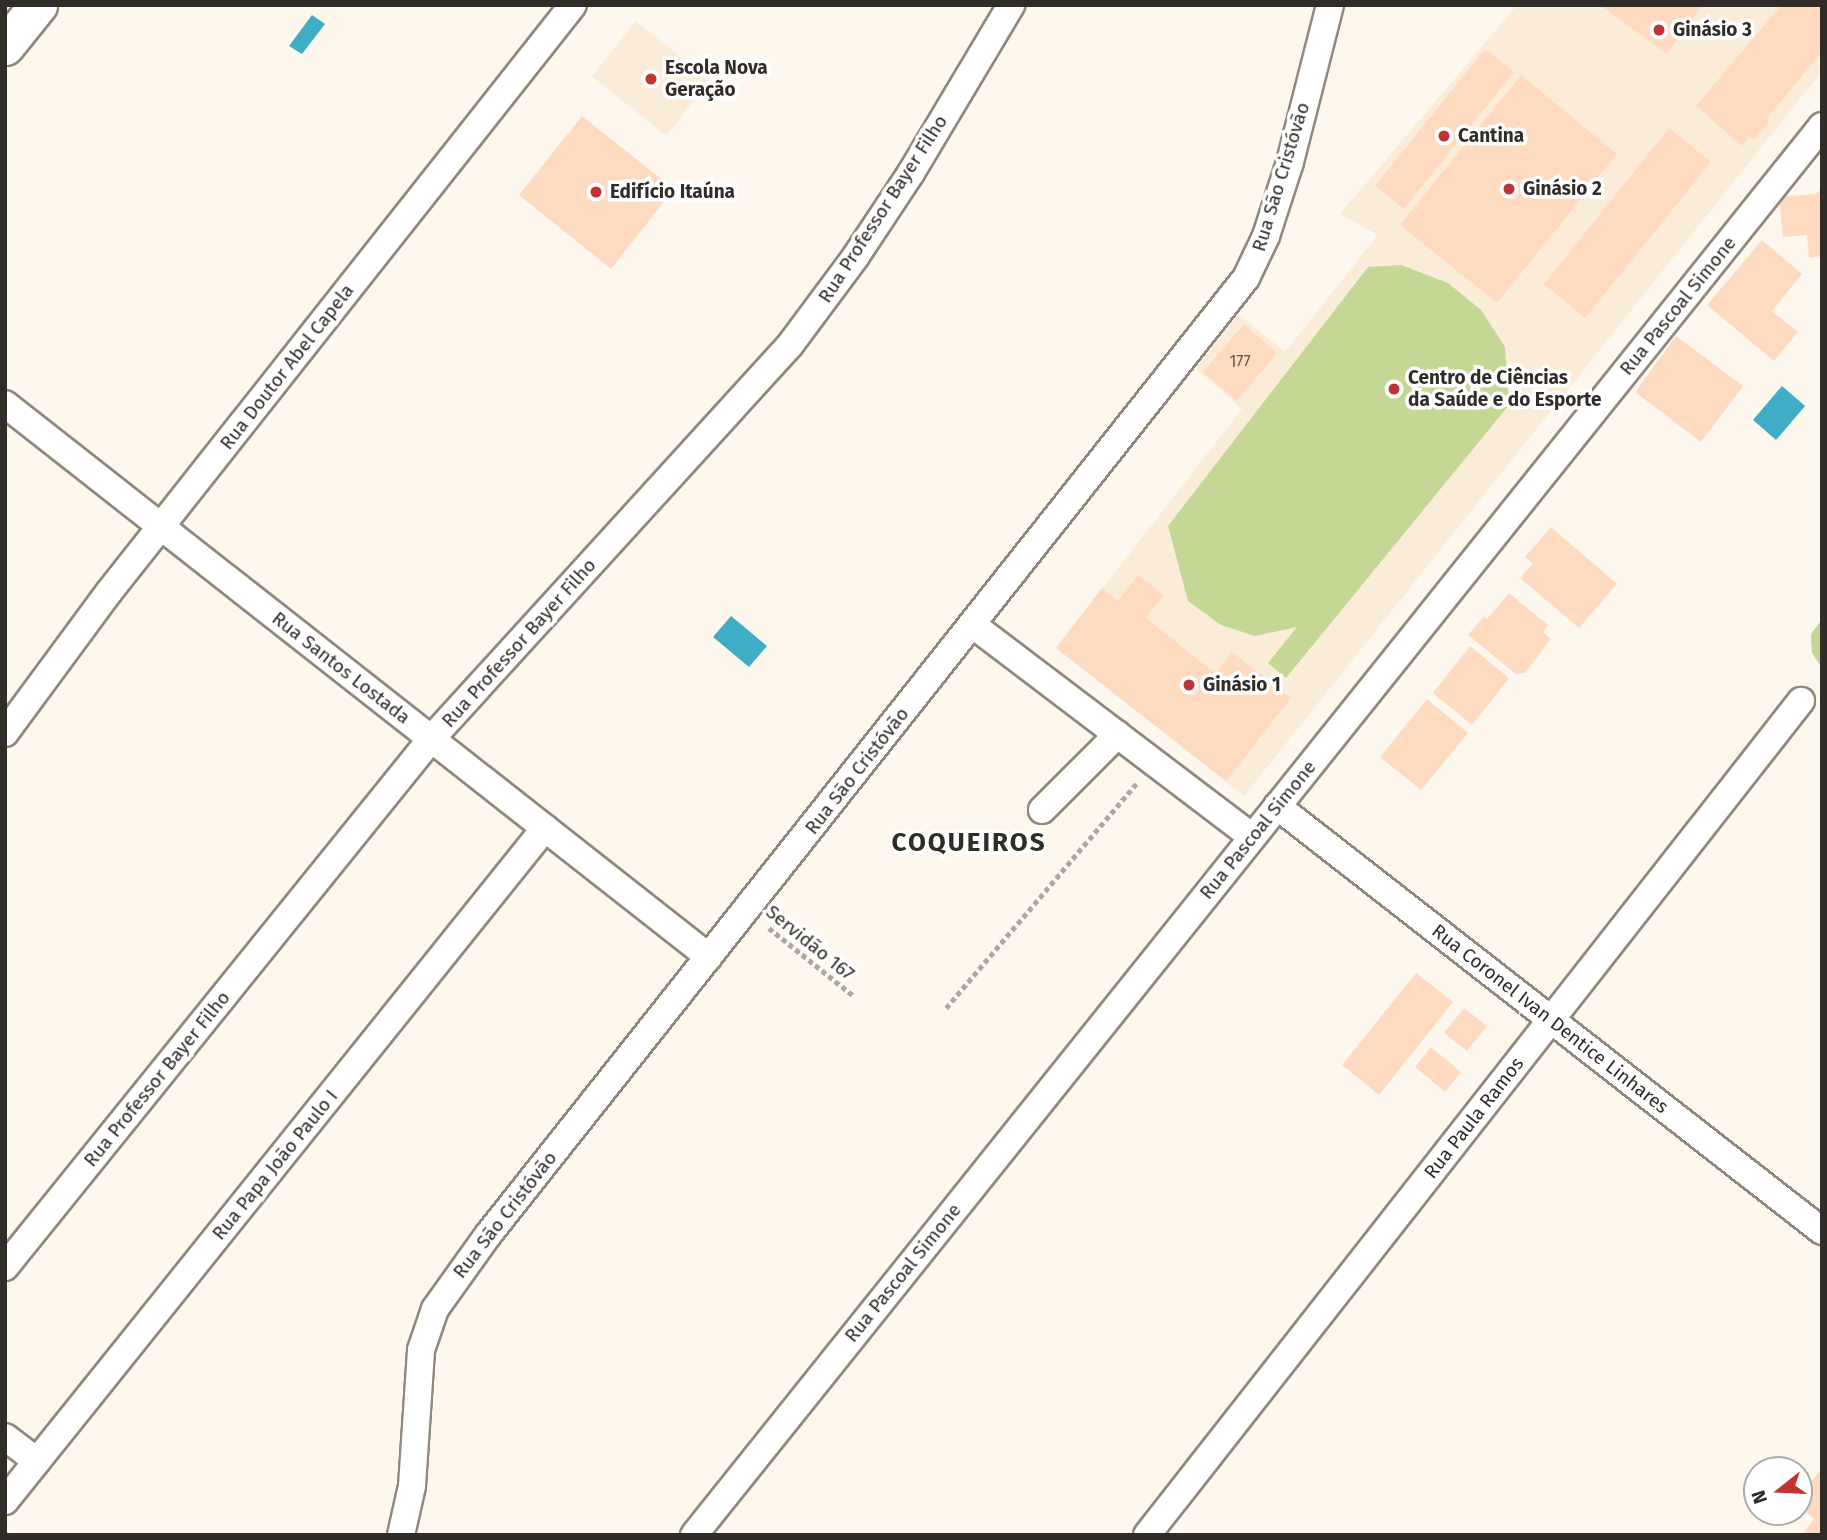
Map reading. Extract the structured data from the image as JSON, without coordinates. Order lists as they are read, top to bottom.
{
  "streets": {
    "street": [
      "Rua São Cristóvão",
      "Rua Professor Bayer Filho",
      "Rua Pascoal Simone",
      "Rua Doutor Abel Capela",
      "Rua Santos Lostada",
      "Rua Coronel Ivan Dentice Linhares",
      "Rua Paula Ramos",
      "Rua Papa João Paulo I"
    ],
    "path": ["Servidão 167"]
  },
  "crossings": [
    ["Rua São Cristóvão", "Rua Santos Lostada"],
    ["Rua São Cristóvão", "Servidão 167"],
    ["Rua Professor Bayer Filho", "Rua Santos Lostada"],
    ["Rua Pascoal Simone", "Rua Coronel Ivan Dentice Linhares"],
    ["Rua Doutor Abel Capela", "Rua Santos Lostada"],
    ["Rua Santos Lostada", "Rua Papa João Paulo I"],
    ["Rua Coronel Ivan Dentice Linhares", "Rua Paula Ramos"]
  ],
  "districts": ["COQUEIROS"],
  "places": [
    "Ginásio 3",
    "Escola Nova Geração",
    "Cantina",
    "Ginásio 2",
    "Edifício Itaúna",
    "Centro de Ciências da Saúde e do Esporte",
    "Ginásio 1"
  ],
  "house_numbers": ["177"],
  "north": "left"
}
